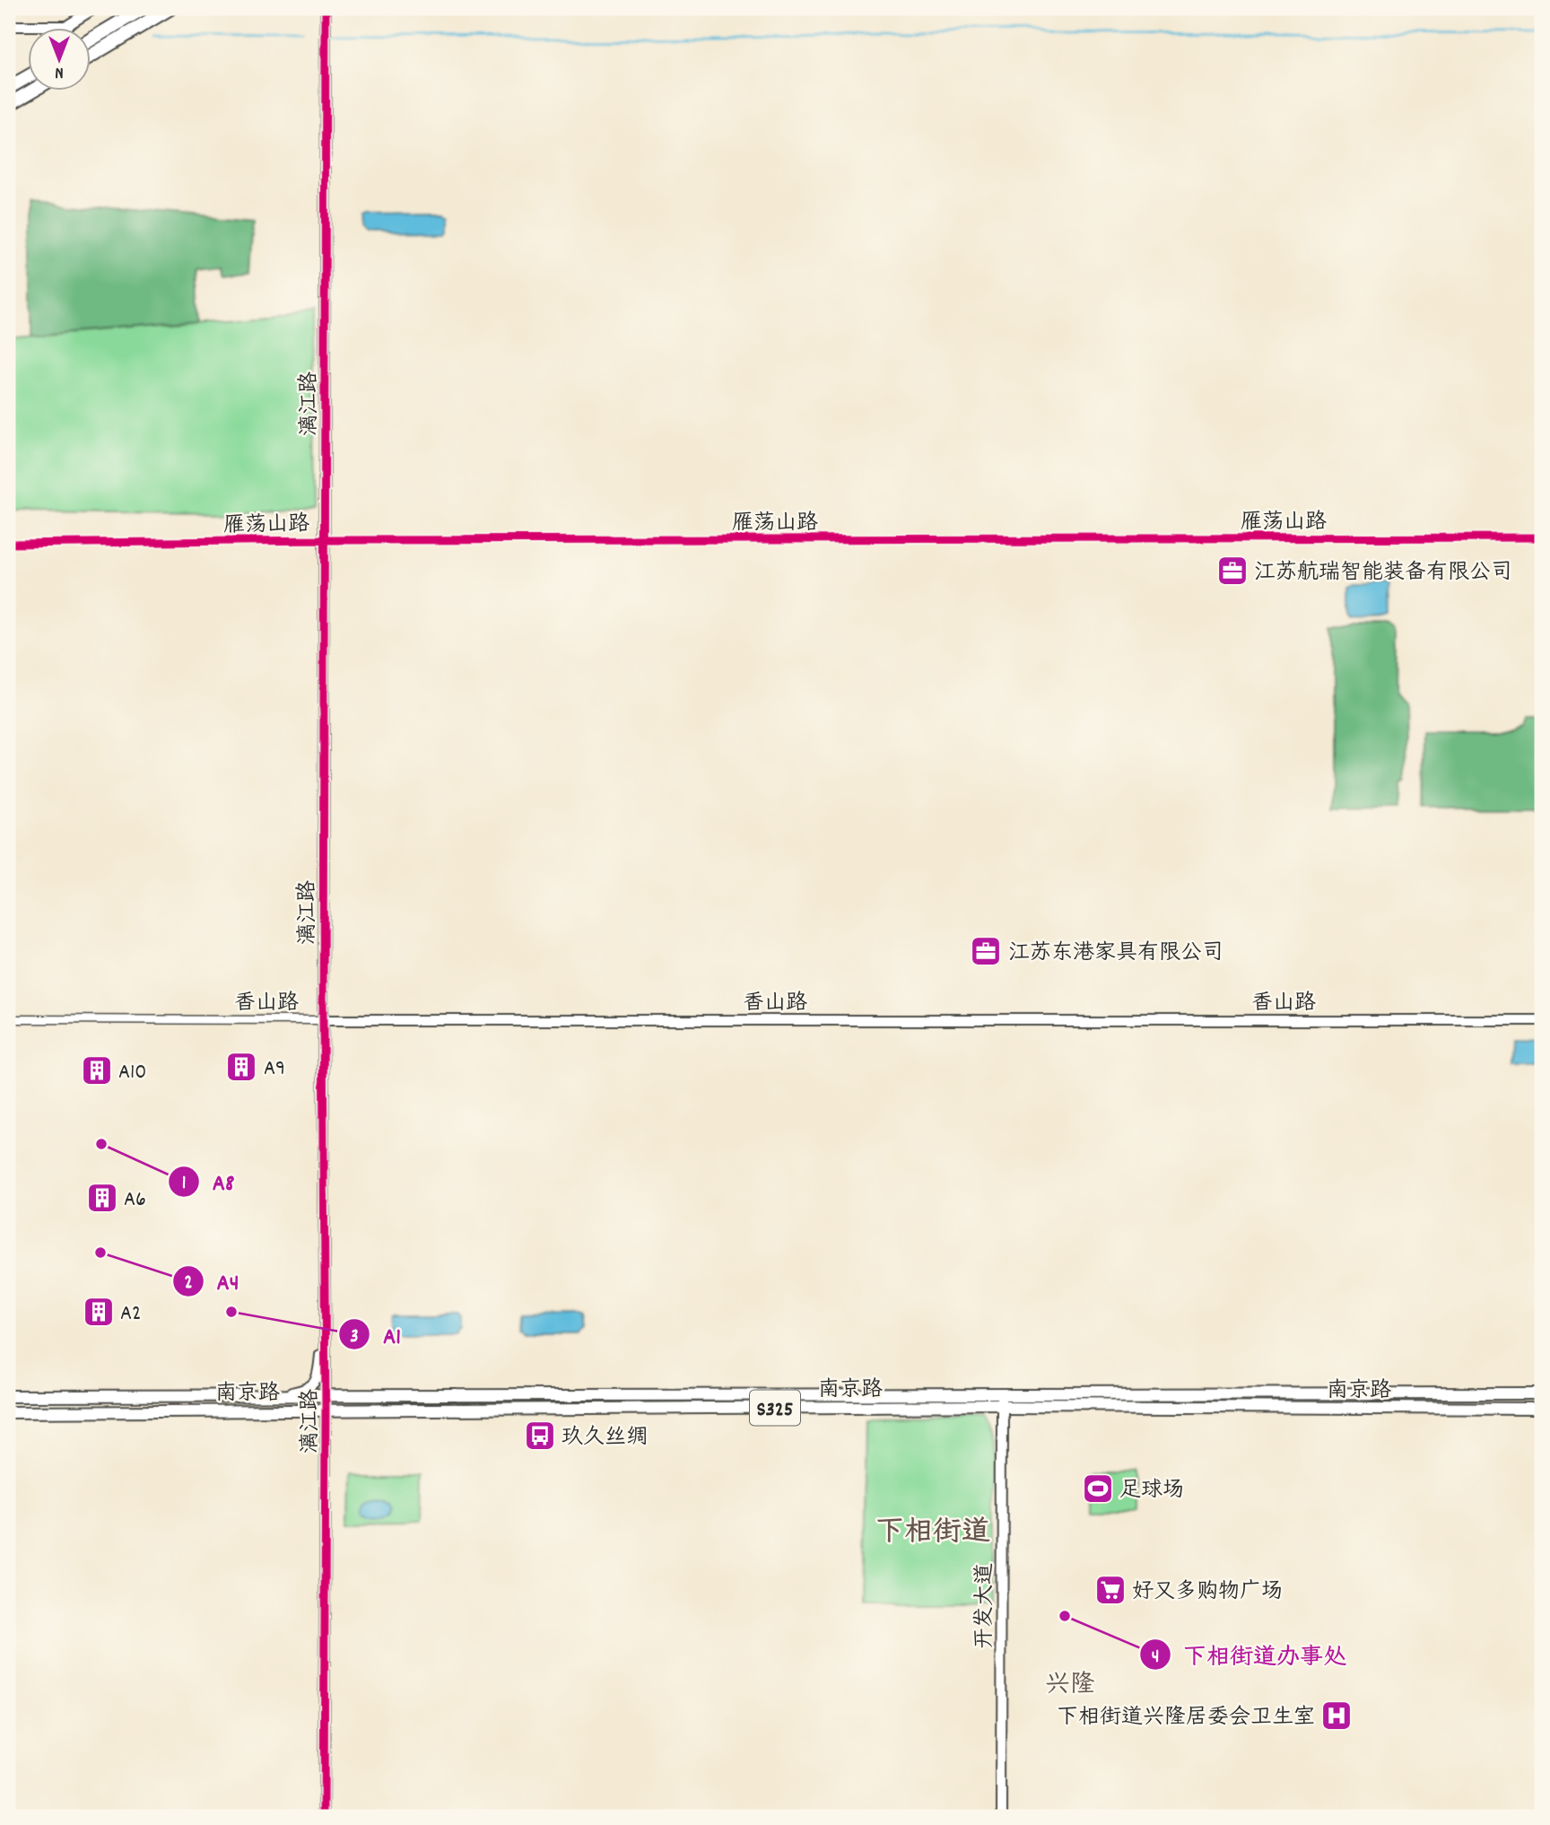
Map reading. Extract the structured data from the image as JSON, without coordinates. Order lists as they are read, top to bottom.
{
  "streets": {
    "main road": ["南京路", "S325"],
    "street": [
      "漓江路",
      "雁荡山路",
      "香山路",
      "开发大道"
    ]
  },
  "crossings": [
    ["漓江路", "雁荡山路"],
    ["漓江路", "香山路"],
    ["漓江路", "南京路"],
    ["南京路", "开发大道"]
  ],
  "districts": ["下相街道", "兴隆"],
  "places": {
    "office": ["江苏航瑞智能装备有限公司", "江苏东港家具有限公司"],
    "building": [
      "A9",
      "A10",
      "A6",
      "A2"
    ],
    "other": [
      "A8",
      "A4",
      "A1",
      "下相街道办事处"
    ],
    "bus stop": ["玖久丝绸"],
    "sports": ["足球场"],
    "supermarket": ["好又多购物广场"],
    "hospital": ["下相街道兴隆居委会卫生室"]
  },
  "north": "bottom"
}
